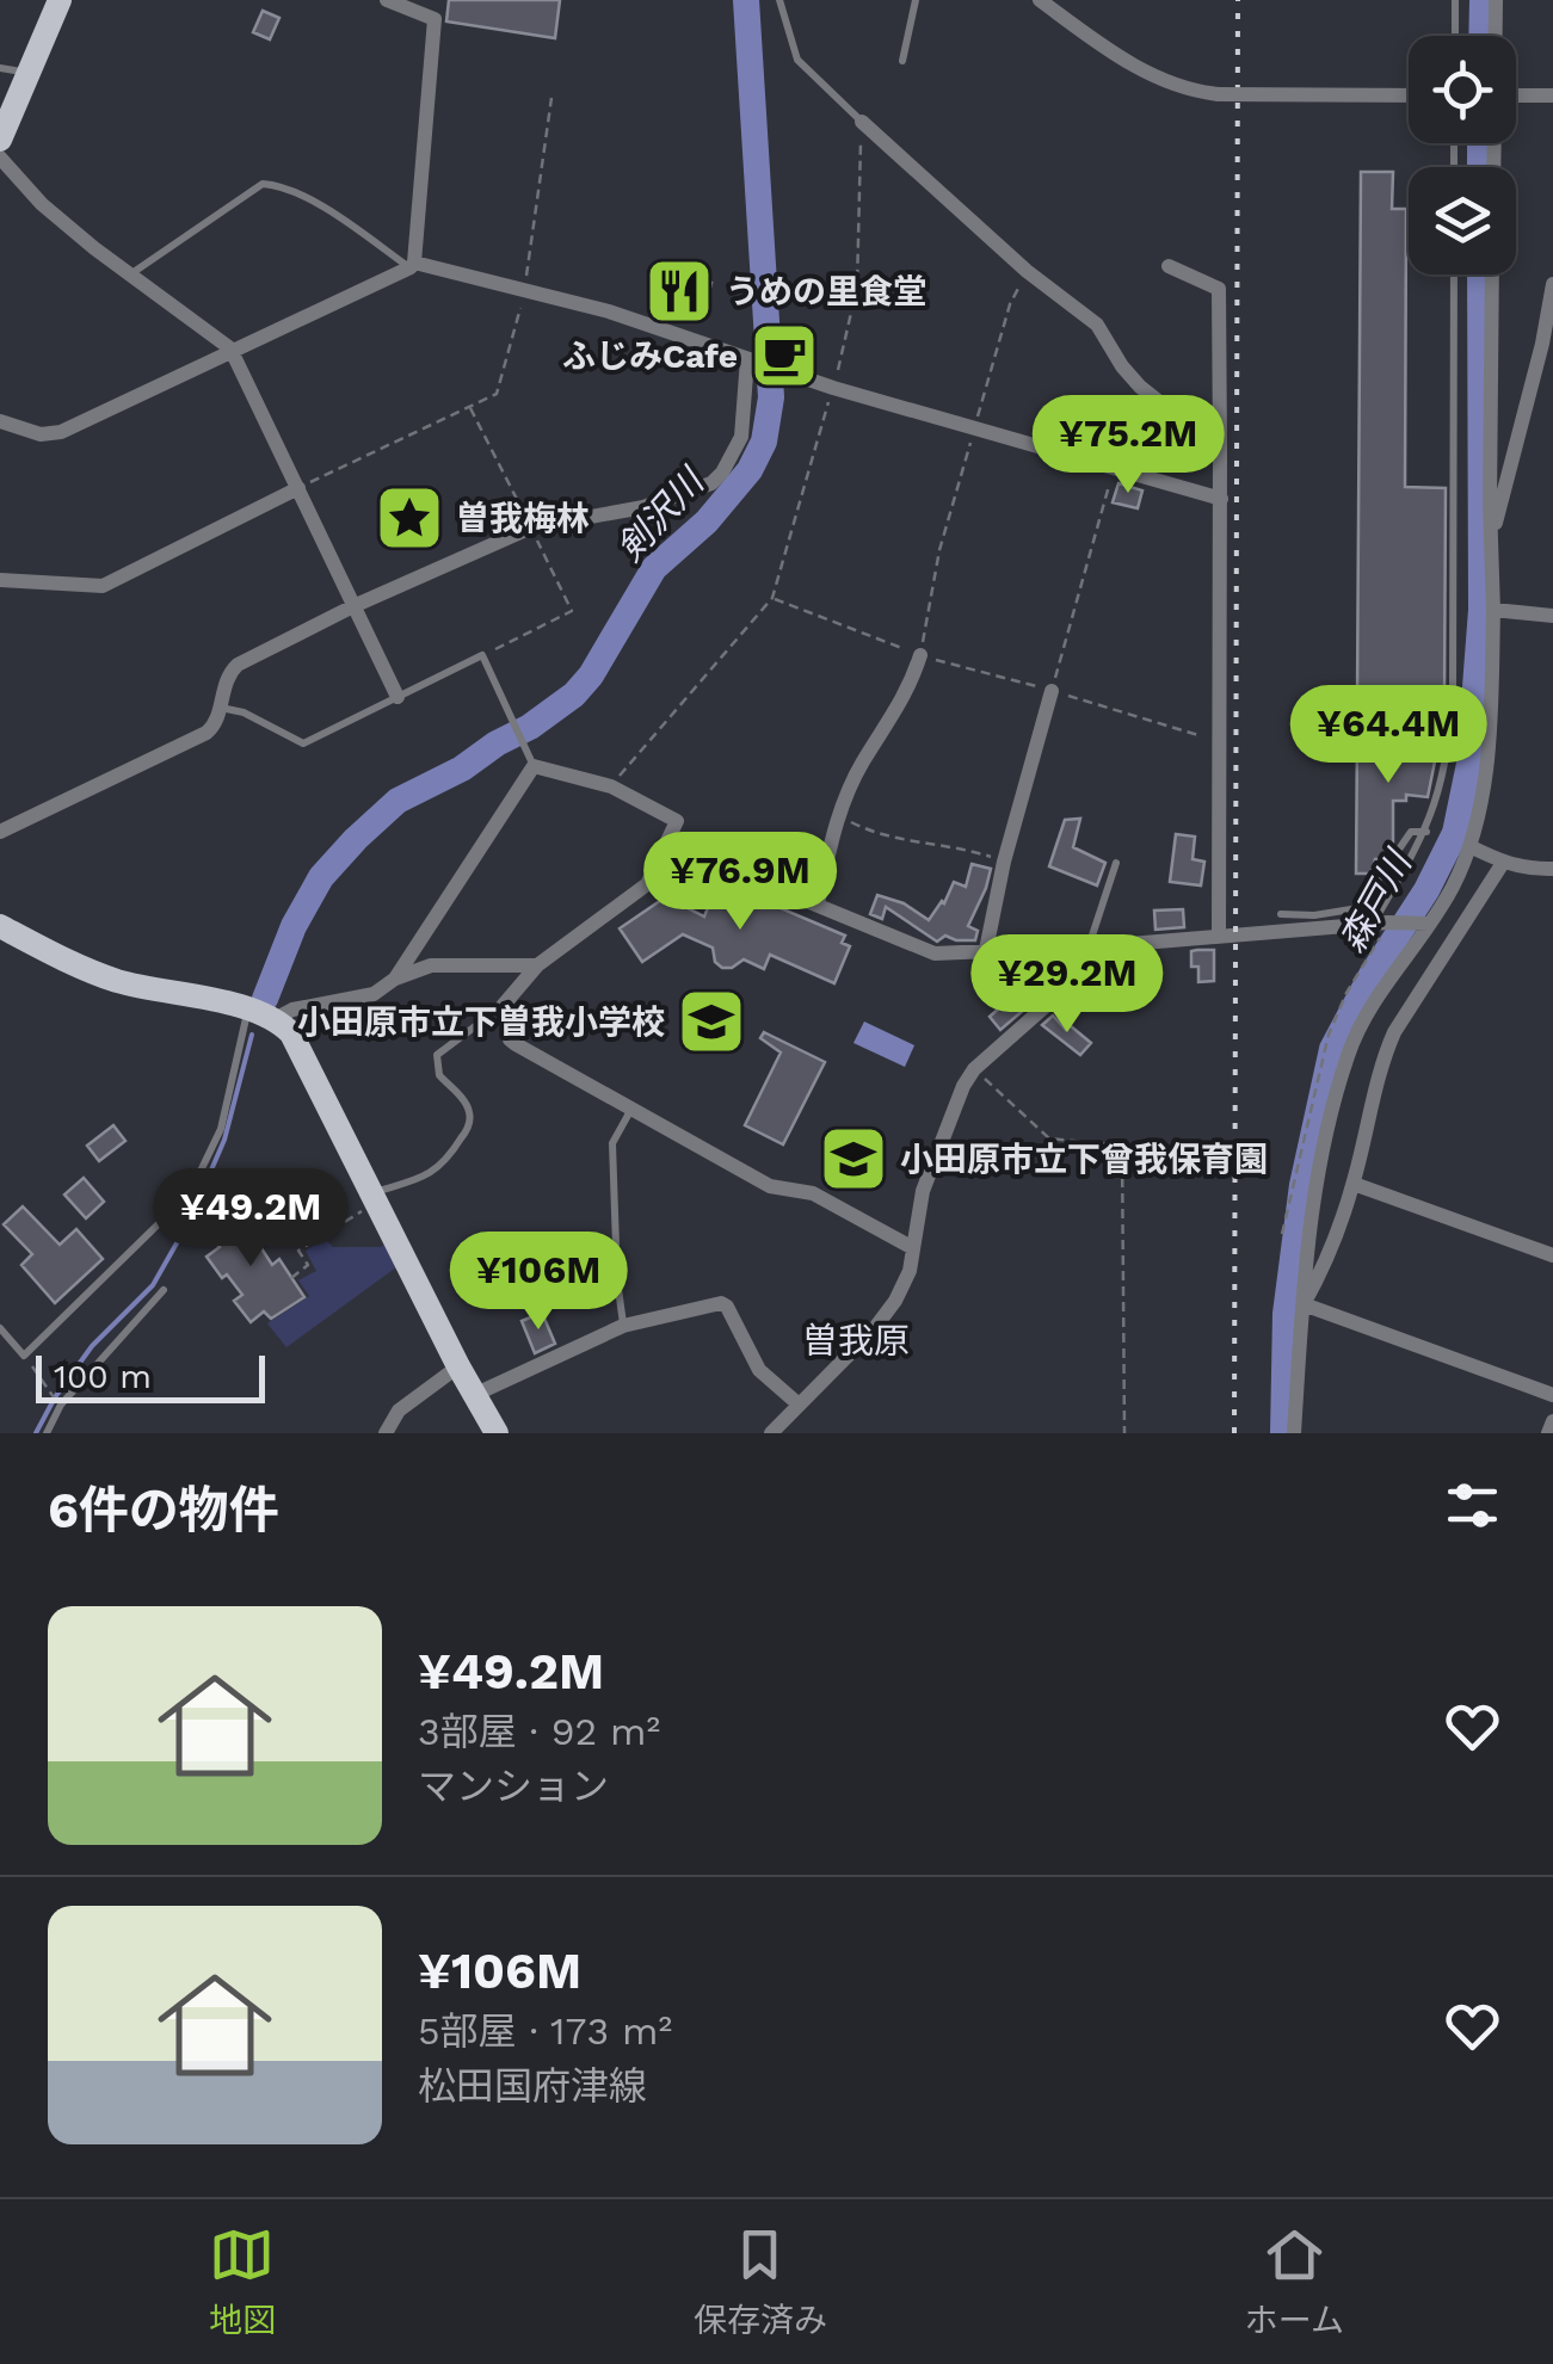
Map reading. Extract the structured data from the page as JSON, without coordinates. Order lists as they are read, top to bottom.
{
  "districts": ["曽我原"],
  "water": ["剣沢川", "森戸川"],
  "places": {
    "restaurant": ["うめの里食堂"],
    "cafe": ["ふじみCafe"],
    "place": ["曽我梅林"],
    "school or university": ["小田原市立下曽我小学校", "小田原市立下曾我保育園"]
  },
  "scale_bar": "100 m",
  "page": {
    "price": [
      "¥75.2M",
      "¥64.4M",
      "¥76.9M",
      "¥29.2M",
      "¥49.2M",
      "¥106M"
    ],
    "scale": "100 m",
    "heading": "6件の物件",
    "list": [
      {
        "name": "¥49.2M",
        "note": "3部屋 · 92 m² · マンション"
      },
      {
        "name": "¥106M",
        "note": "5部屋 · 173 m² · 松田国府津線"
      }
    ],
    "tabs": ["地図", "保存済み", "ホーム"]
  }
}
